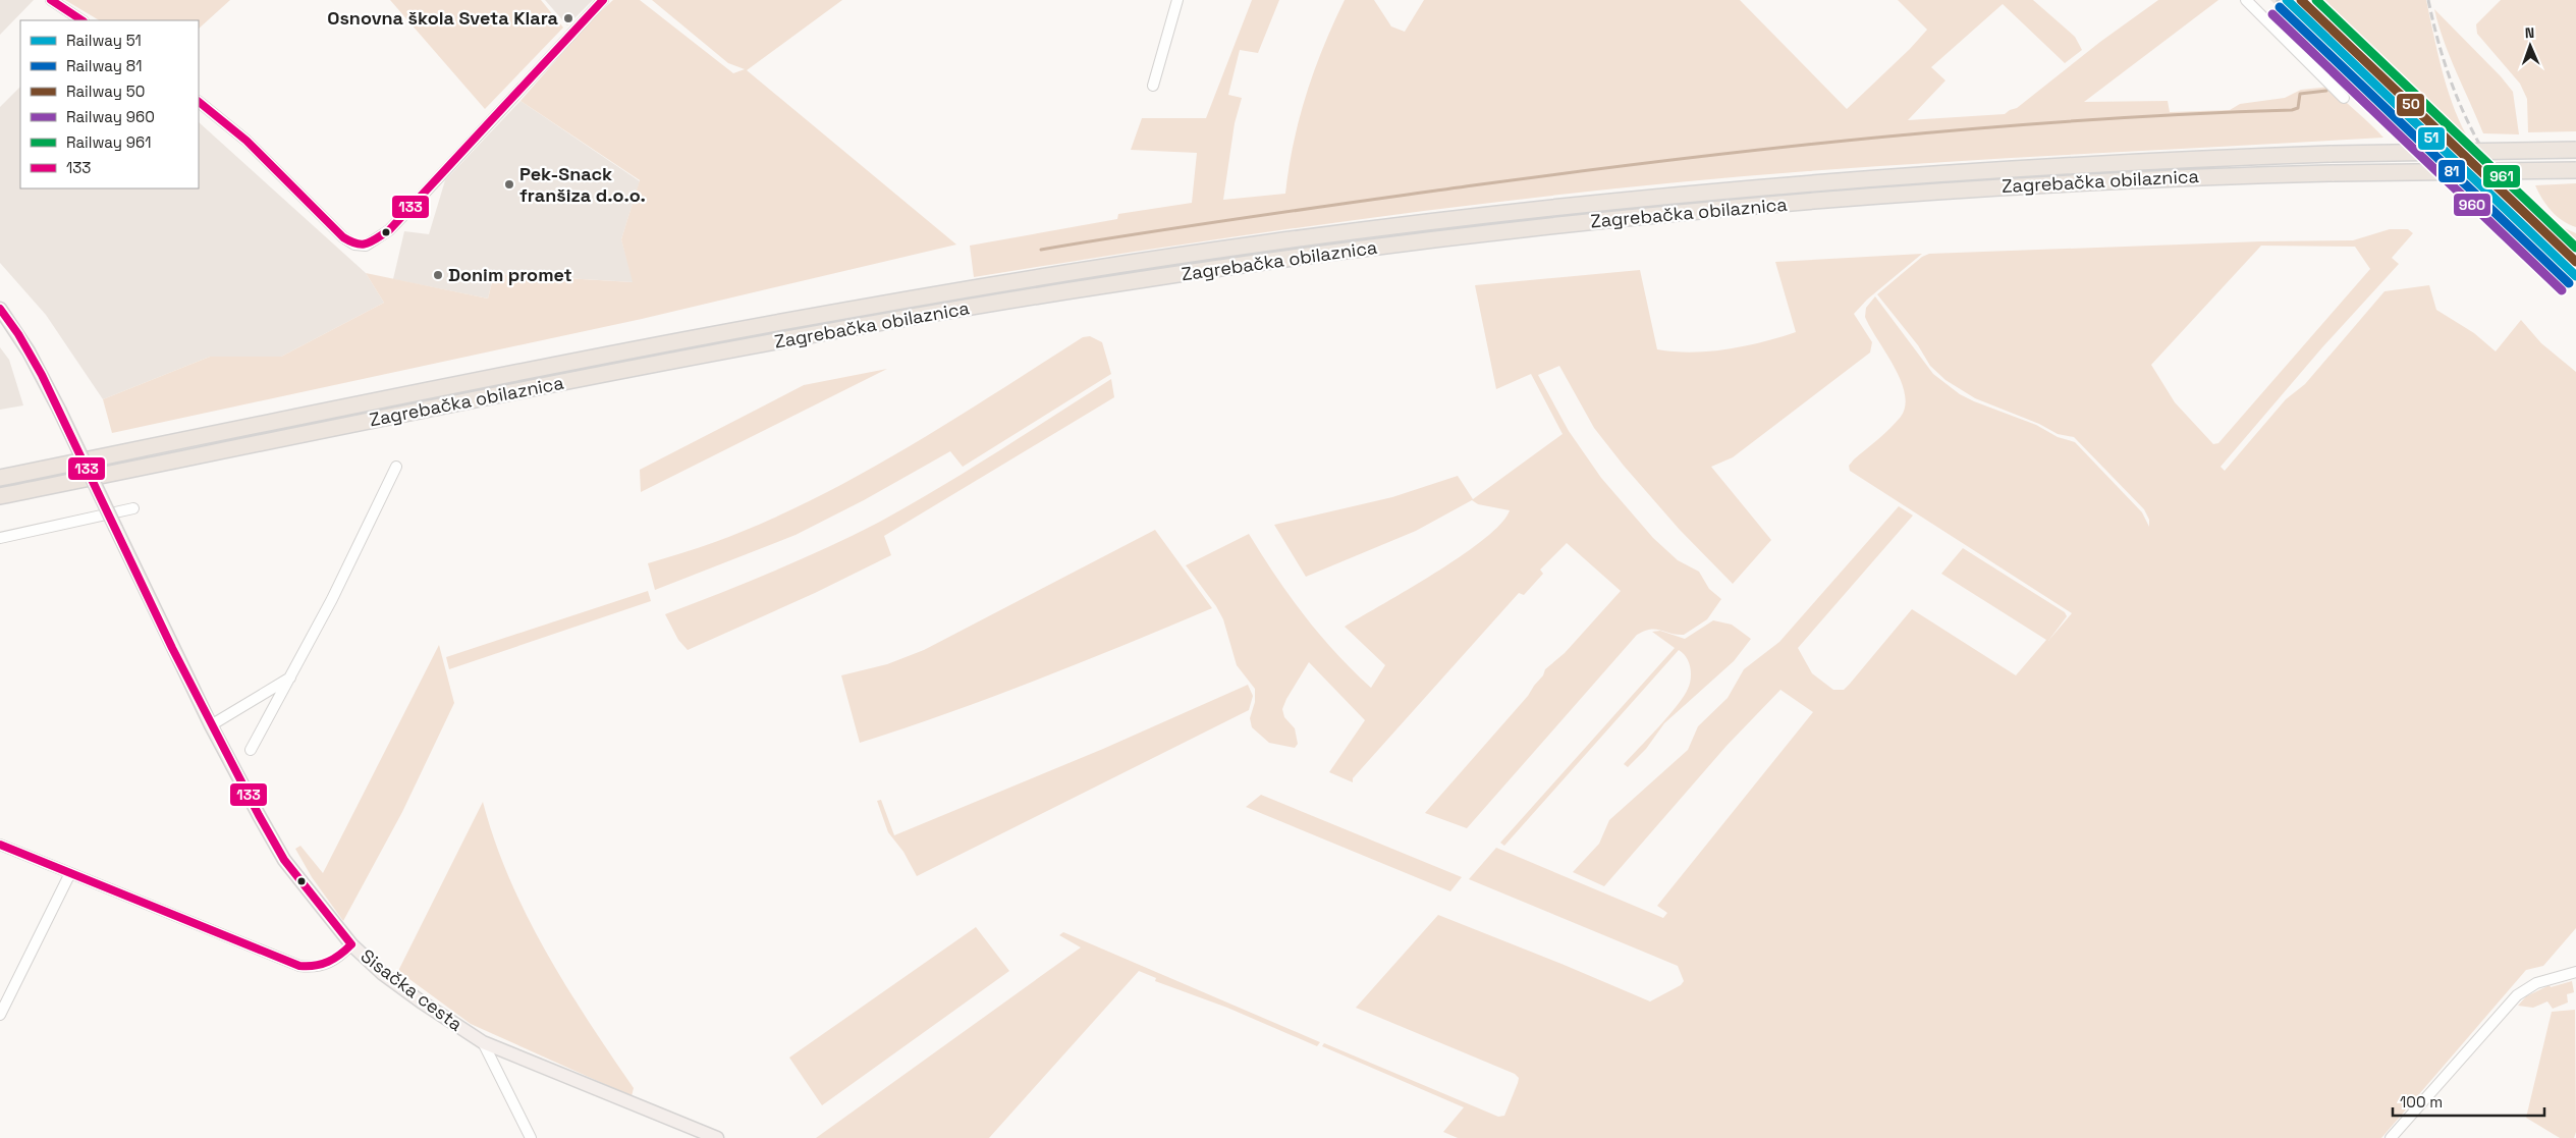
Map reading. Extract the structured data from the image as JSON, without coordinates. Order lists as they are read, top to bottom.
{
  "streets": {
    "highway": ["Zagrebačka obilaznica"],
    "main road": ["Sisačka cesta"]
  },
  "places": ["Osnovna škola Sveta Klara", "Pek-Snack franšiza d.o.o.", "Donim promet"],
  "lines": [
    "rail line 51",
    "rail line 50",
    "rail line 961",
    "transit line 133",
    "rail line 81",
    "rail line 960"
  ],
  "legend": [
    "Railway 51",
    "Railway 81",
    "Railway 50",
    "Railway 960",
    "Railway 961",
    "133"
  ],
  "scale_bar": "100 m",
  "north": "top"
}
